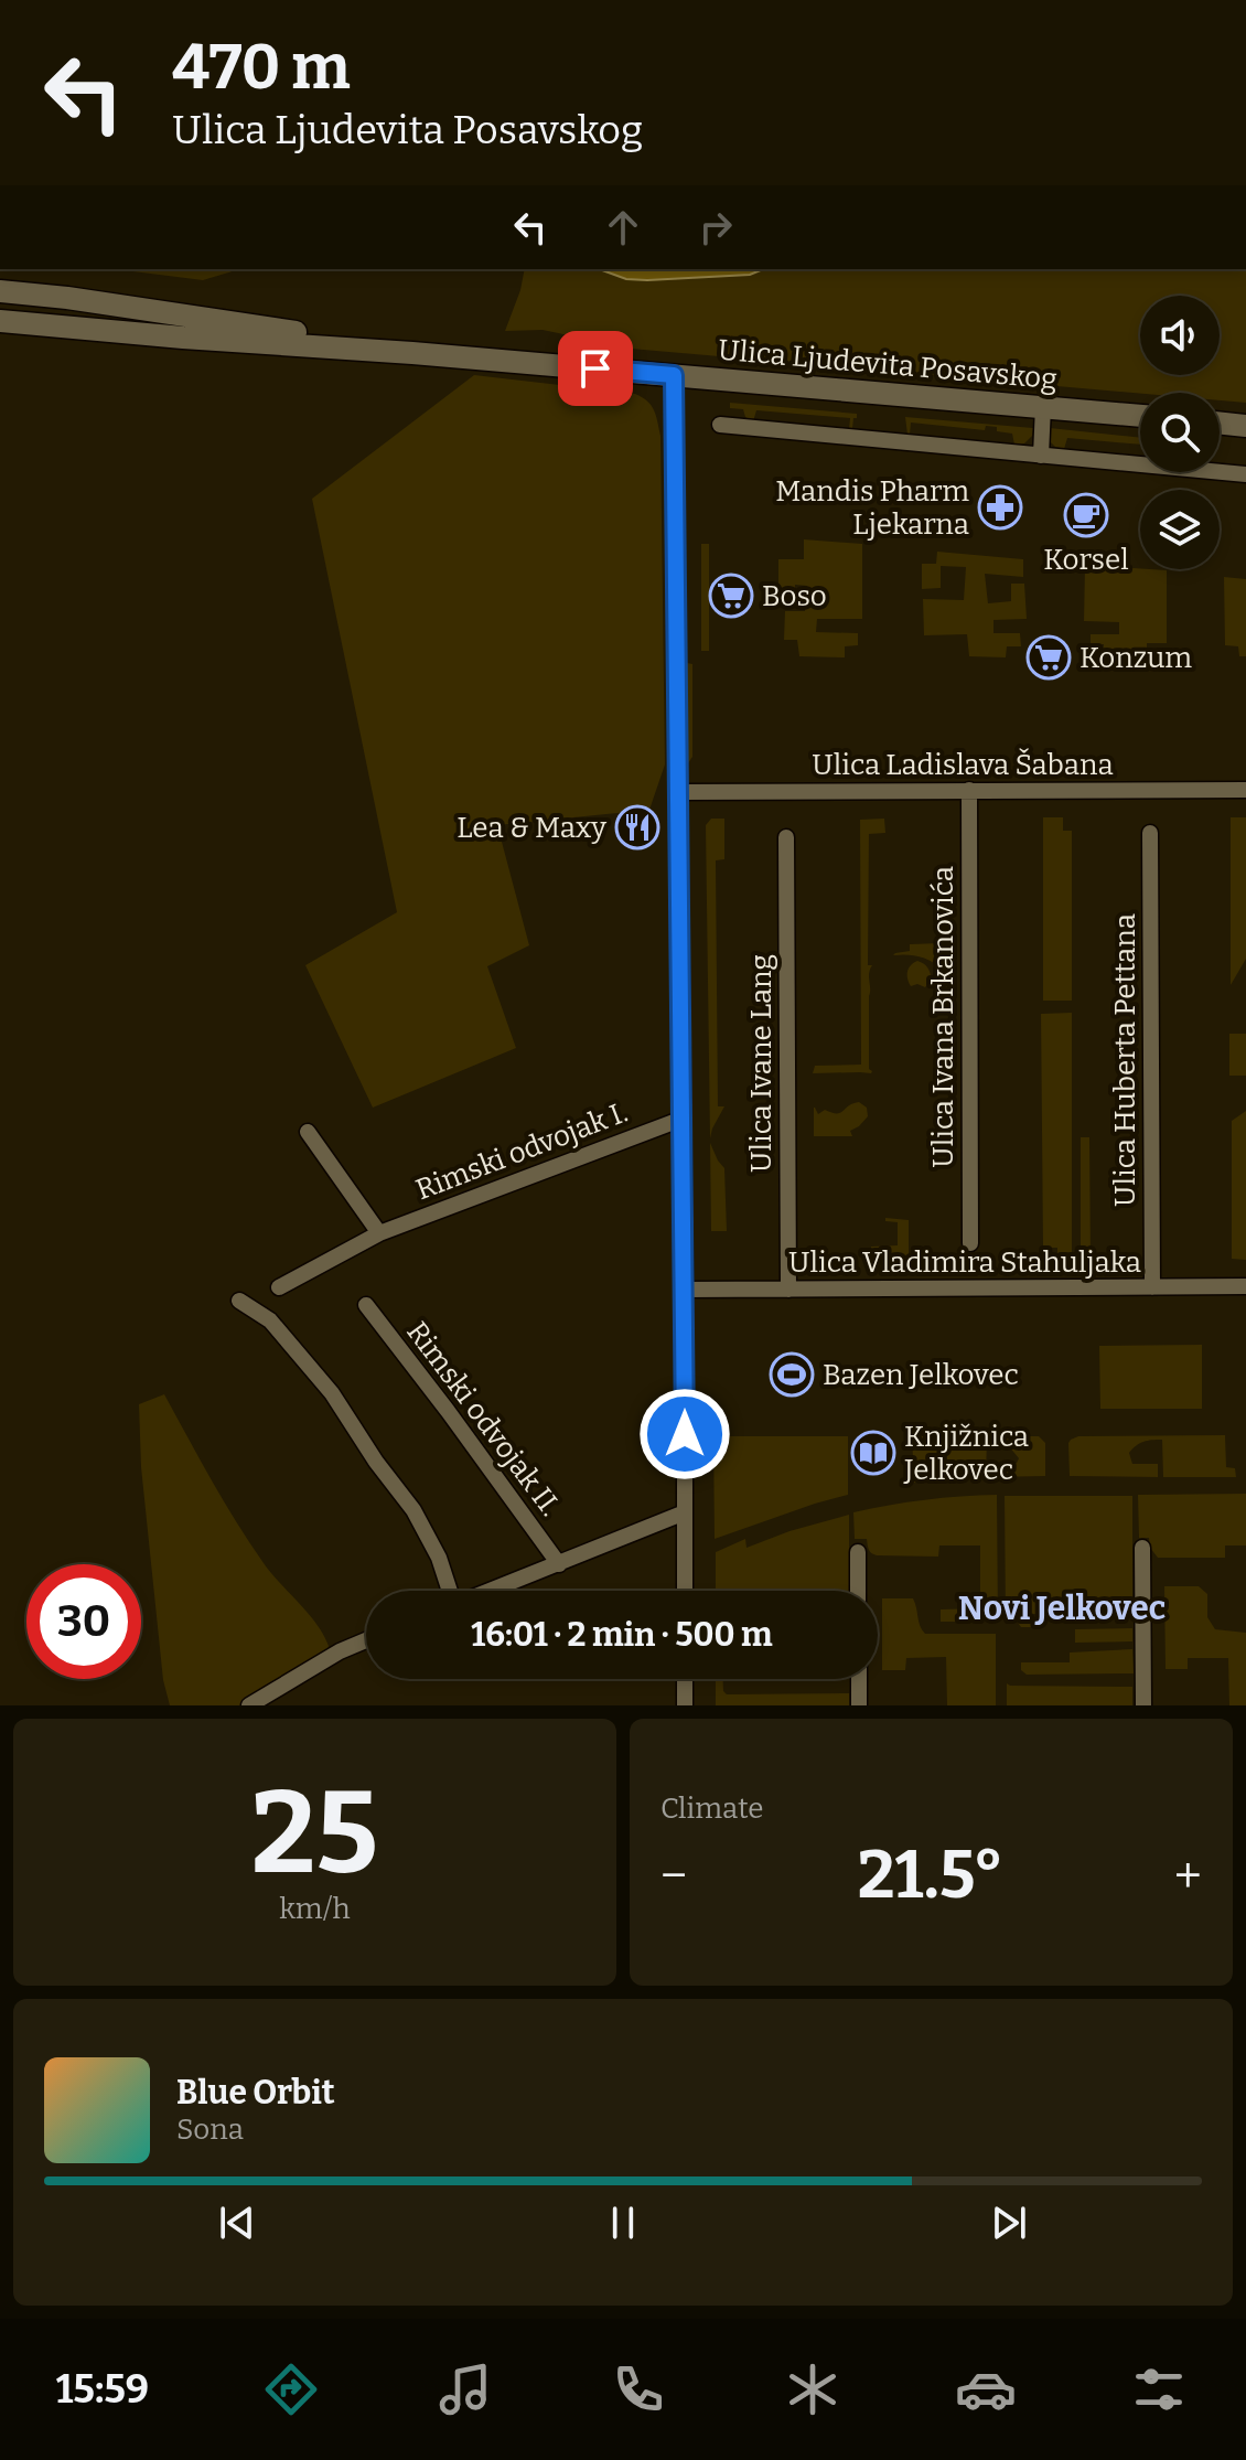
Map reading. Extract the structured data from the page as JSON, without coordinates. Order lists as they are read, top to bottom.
{
  "streets": {
    "main road": ["Ulica Ljudevita Posavskog"],
    "street": [
      "Ulica Ladislava Šabana",
      "Ulica Ivana Brkanovića",
      "Ulica Huberta Pettana",
      "Ulica Ivane Lang",
      "Rimski odvojak I.",
      "Ulica Vladimira Stahuljaka",
      "Rimski odvojak II."
    ]
  },
  "crossings": [
    ["Ulica Ladislava Šabana", "Ulica Ivana Brkanovića"],
    ["Ulica Huberta Pettana", "Ulica Vladimira Stahuljaka"],
    ["Ulica Ivane Lang", "Ulica Vladimira Stahuljaka"]
  ],
  "districts": ["Novi Jelkovec"],
  "places": {
    "pharmacy": ["Mandis Pharm Ljekarna"],
    "cafe": ["Korsel"],
    "supermarket": ["Boso", "Konzum"],
    "restaurant": ["Lea & Maxy"],
    "sports": ["Bazen Jelkovec"],
    "library": ["Knjižnica Jelkovec"]
  },
  "page": {
    "turn": ["470 m", "Ulica Ljudevita Posavskog"],
    "limit": "30",
    "trip": "16:01 · 2 min · 500 m",
    "tile": [
      ["25", "km/h"],
      "Climate"
    ],
    "heat": ["−", "21.5°", "+"],
    "song": ["Blue Orbit", "Sona"],
    "tabs": "15:59"
  }
}
